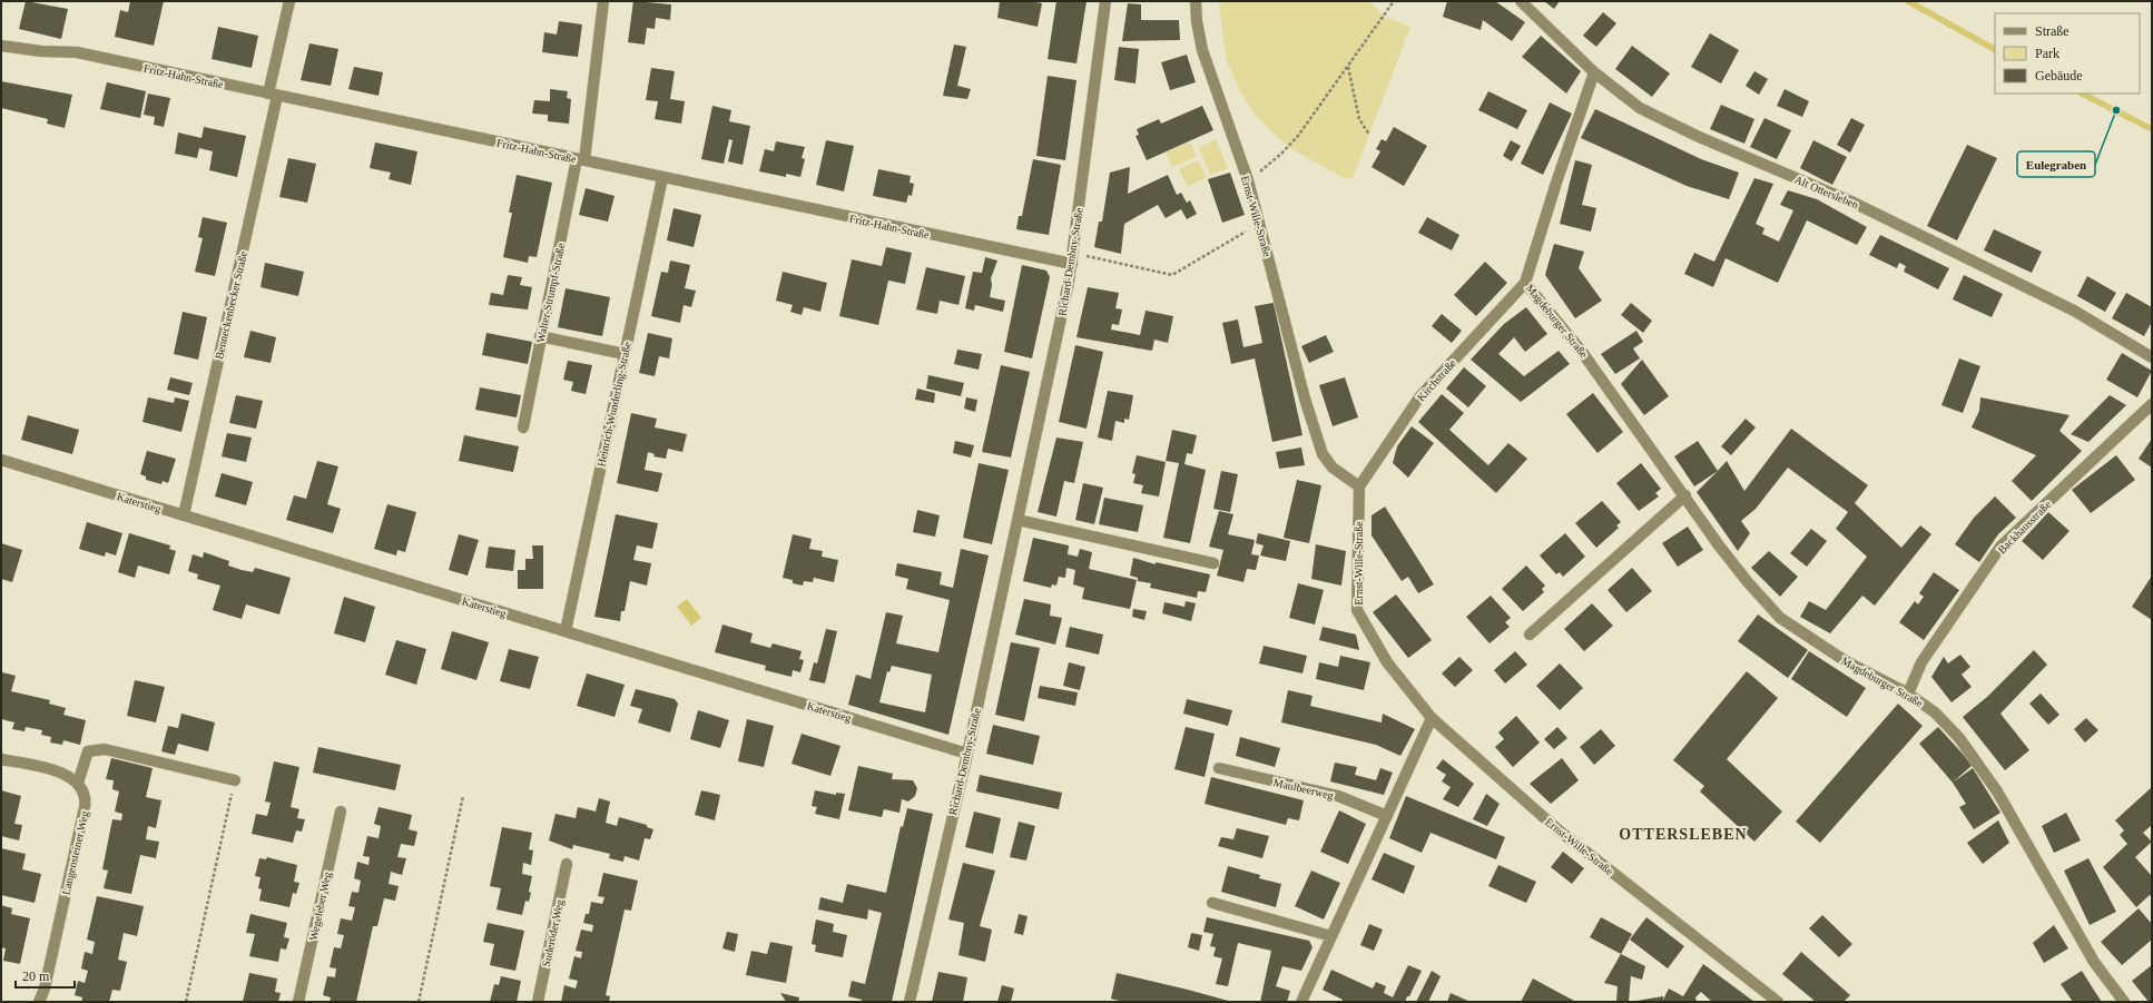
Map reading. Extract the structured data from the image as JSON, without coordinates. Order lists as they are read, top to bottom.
{
  "streets": {
    "street": [
      "Fritz-Hahn-Straße",
      "Alt Ottersleben",
      "Ernst-Wille-Straße",
      "Richard-Dembny-Straße",
      "Walter-Strumpf-Straße",
      "Benneckenbecker Straße",
      "Magdeburger Straße",
      "Kirchstraße",
      "Heinrich-Wunderling-Straße",
      "Katerstieg",
      "Backhausstraße",
      "Maulbeerweg",
      "Langensteiner Weg",
      "Wegeleber Weg",
      "Suderöder Weg"
    ]
  },
  "crossings": [
    ["Fritz-Hahn-Straße", "Richard-Dembny-Straße"],
    ["Fritz-Hahn-Straße", "Walter-Strumpf-Straße"],
    ["Fritz-Hahn-Straße", "Benneckenbecker Straße"],
    ["Fritz-Hahn-Straße", "Heinrich-Wunderling-Straße"],
    ["Alt Ottersleben", "Magdeburger Straße"],
    ["Ernst-Wille-Straße", "Kirchstraße"],
    ["Richard-Dembny-Straße", "Katerstieg"],
    ["Benneckenbecker Straße", "Katerstieg"],
    ["Magdeburger Straße", "Kirchstraße"],
    ["Magdeburger Straße", "Backhausstraße"],
    ["Heinrich-Wunderling-Straße", "Katerstieg"]
  ],
  "districts": ["OTTERSLEBEN"],
  "places": ["Eulegraben"],
  "legend": ["Straße", "Park", "Gebäude"],
  "scale_bar": "20 m"
}
